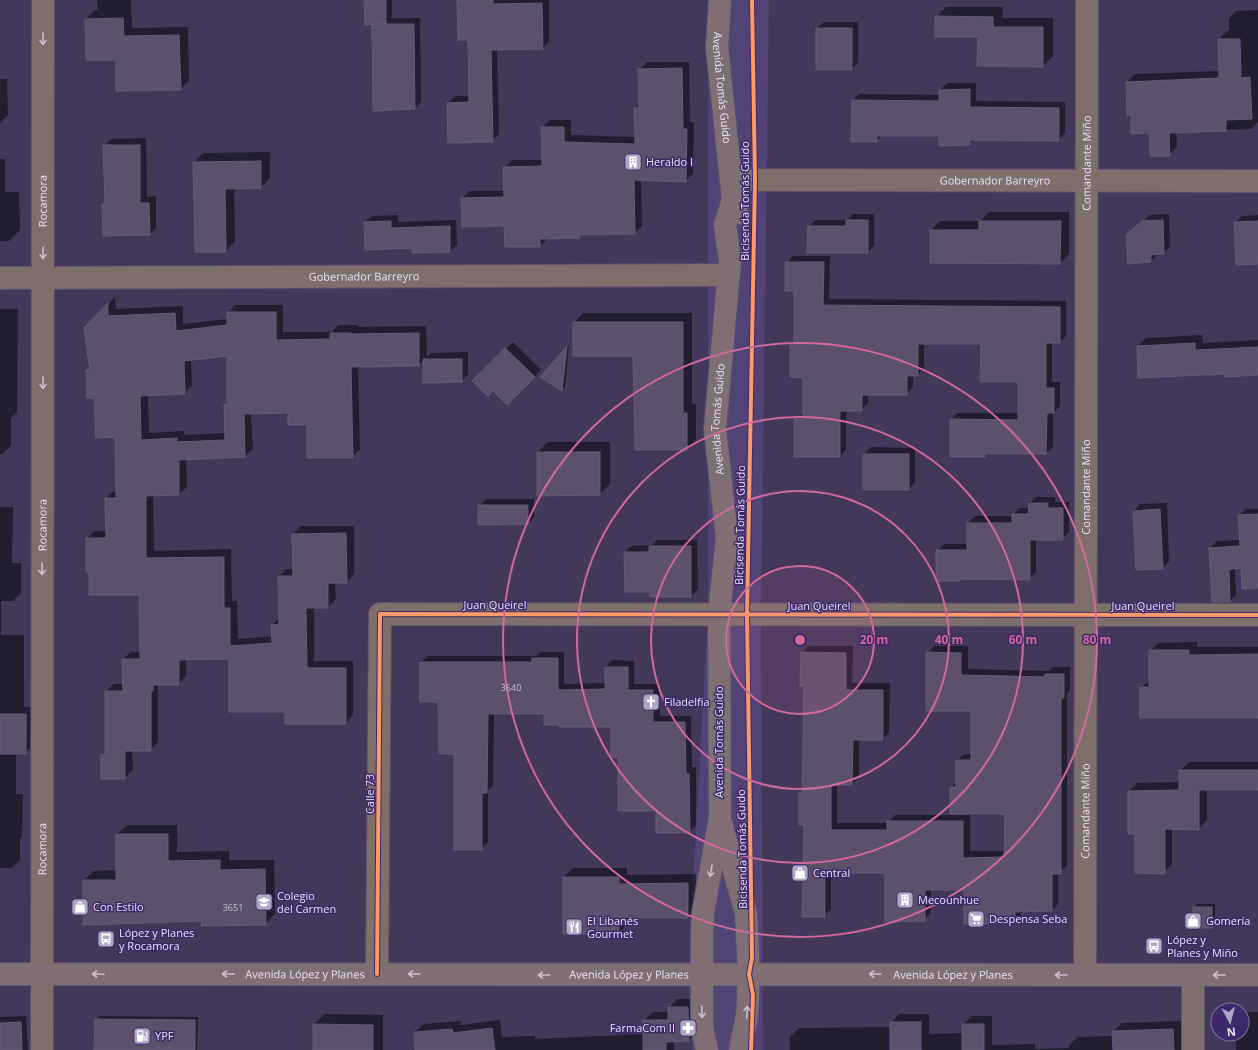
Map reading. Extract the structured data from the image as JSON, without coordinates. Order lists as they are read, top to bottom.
{
  "streets": {
    "main road": ["Avenida Tomás Guido", "Avenida López y Planes"],
    "street": [
      "Comandante Miño",
      "Gobernador Barreyro",
      "Rocamora",
      "Juan Queirel",
      "Calle 73"
    ],
    "cycle path": ["Bicisenda Tomás Guido"]
  },
  "crossings": [
    ["Avenida Tomás Guido", "Gobernador Barreyro"],
    ["Avenida Tomás Guido", "Juan Queirel"],
    ["Avenida Tomás Guido", "Avenida López y Planes"],
    ["Comandante Miño", "Gobernador Barreyro"],
    ["Comandante Miño", "Juan Queirel"],
    ["Comandante Miño", "Avenida López y Planes"],
    ["Gobernador Barreyro", "Rocamora"],
    ["Rocamora", "Avenida López y Planes"],
    ["Juan Queirel", "Calle 73"],
    ["Calle 73", "Avenida López y Planes"]
  ],
  "one_way": ["Rocamora", "Avenida López y Planes"],
  "places": {
    "building": ["Heraldo I", "Mecounhue"],
    "church": ["Filadelfia"],
    "shop": ["Central", "Con Estilo", "Gomería"],
    "school or university": ["Colegio del Carmen"],
    "supermarket": ["Despensa Seba"],
    "restaurant": ["El Libanés Gourmet"],
    "bus stop": ["López y Planes y Rocamora", "López y Planes y Miño"],
    "pharmacy": ["FarmaCom II"],
    "fuel station": ["YPF"]
  },
  "house_numbers": ["3640", "3651"],
  "north": "bottom",
  "rings": [
    "20 m",
    "40 m",
    "60 m",
    "80 m"
  ]
}
